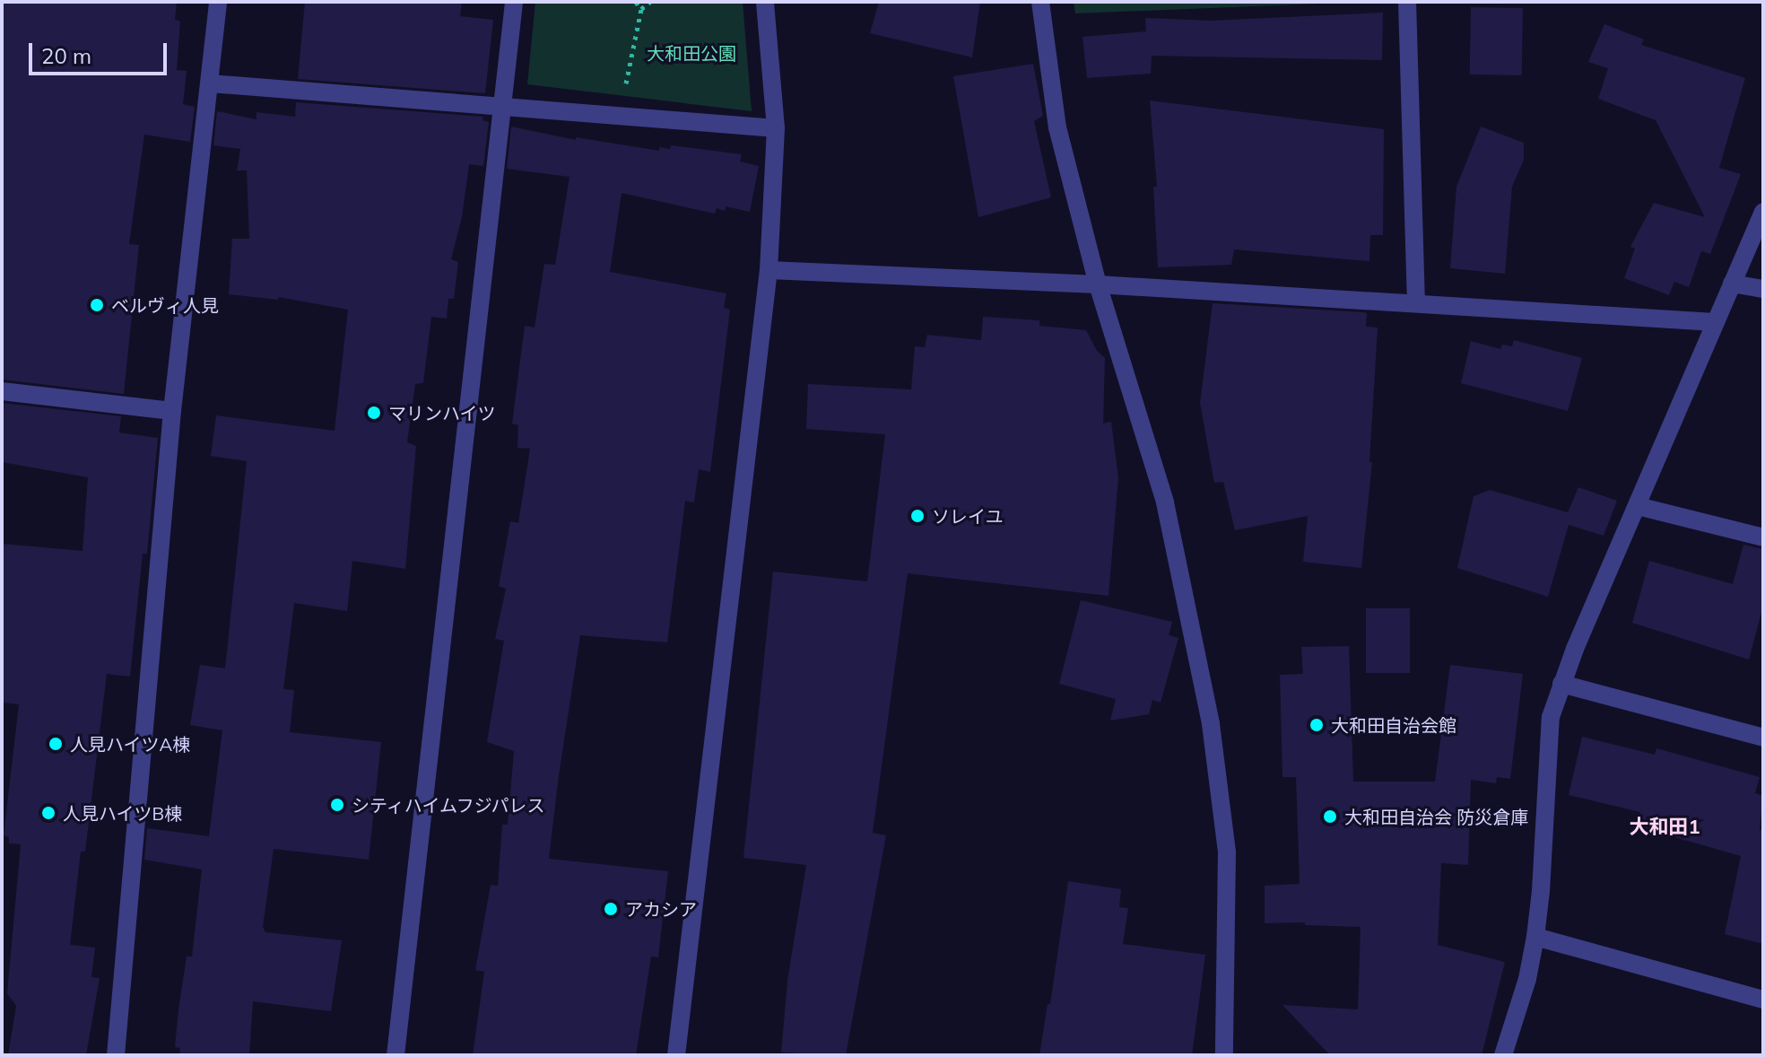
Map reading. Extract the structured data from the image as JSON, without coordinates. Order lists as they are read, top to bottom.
{
  "districts": ["大和田1"],
  "parks": ["大和田公園"],
  "places": [
    "ベルヴィ人見",
    "マリンハイツ",
    "ソレイユ",
    "大和田自治会館",
    "人見ハイツA棟",
    "シティハイムフジパレス",
    "人見ハイツB棟",
    "大和田自治会 防災倉庫",
    "アカシア"
  ],
  "scale_bar": "20 m"
}
